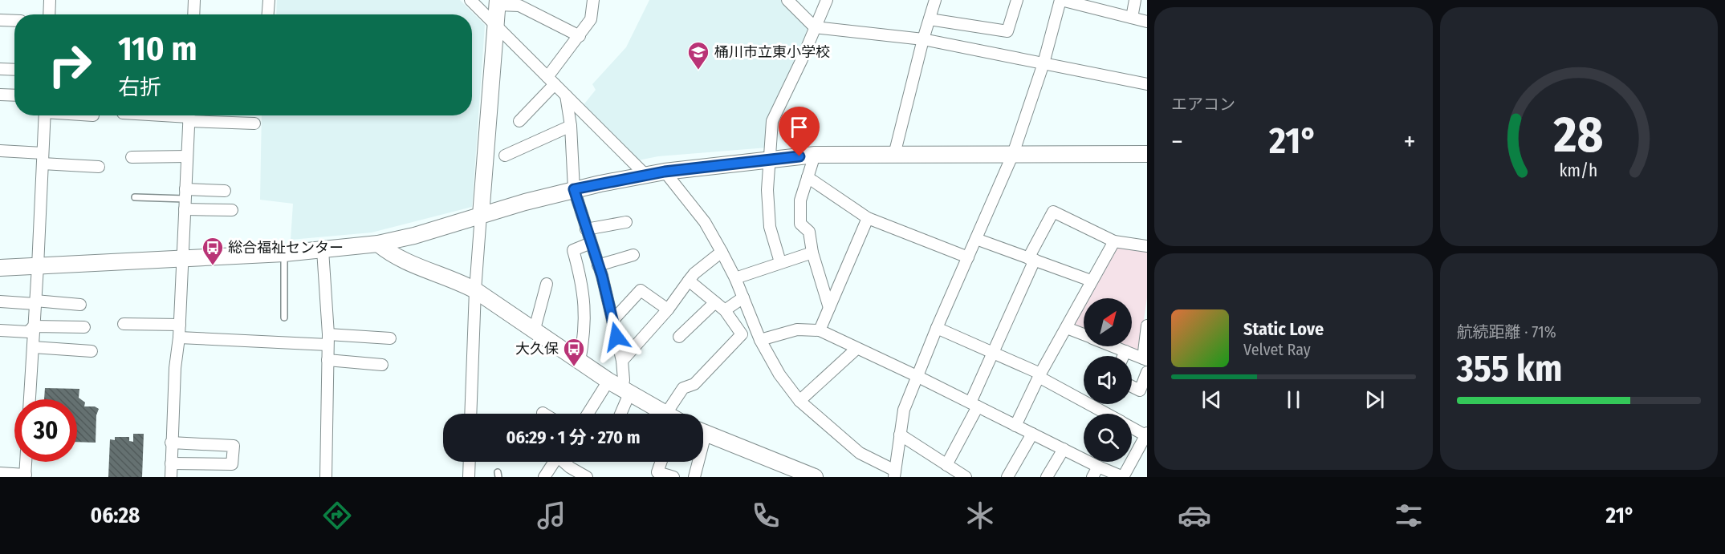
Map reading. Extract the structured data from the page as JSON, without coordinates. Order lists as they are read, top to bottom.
{
  "places": {
    "school or university": ["桶川市立東小学校"],
    "bus stop": ["総合福祉センター", "大久保"]
  },
  "north": "top right",
  "page": {
    "tile": [
      "エアコン",
      ["航続距離 · 71%", "355 km"]
    ],
    "turn": ["110 m", "右折"],
    "heat": ["−", "21°", "+"],
    "song": ["Static Love", "Velvet Ray"],
    "limit": "30",
    "trip": "06:29 · 1 分 · 270 m",
    "tabs": ["06:28", "21°"],
    "gauge": ["28", "km/h"]
  }
}
